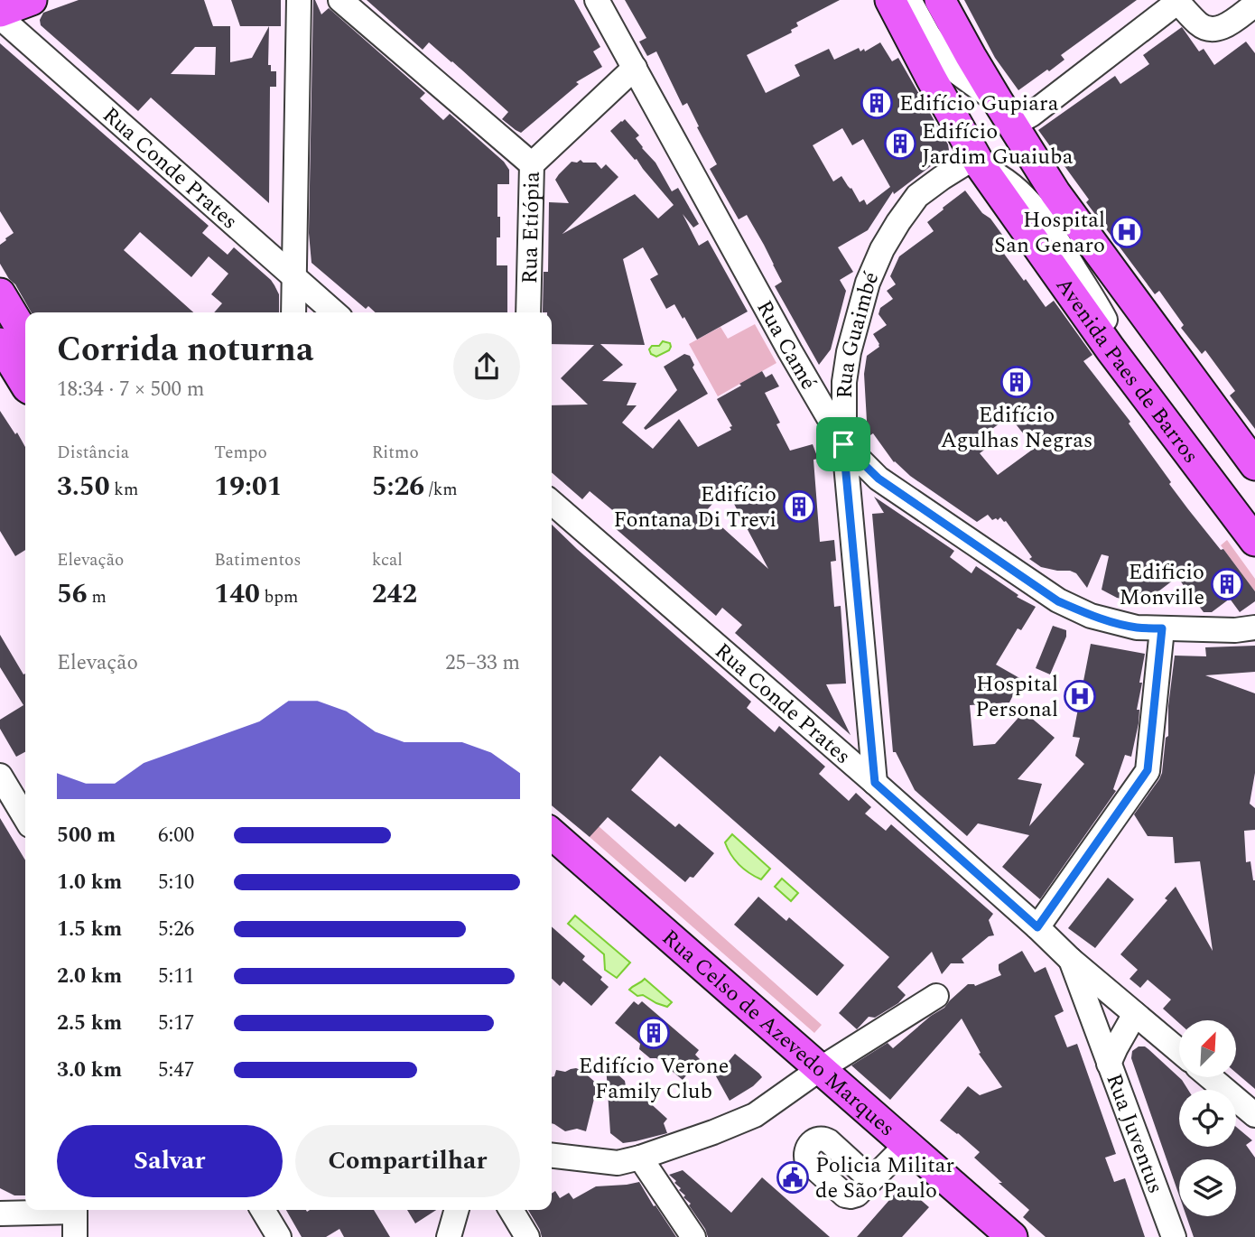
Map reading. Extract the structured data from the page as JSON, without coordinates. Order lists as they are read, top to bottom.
{
  "streets": {
    "main road": ["Avenida Paes de Barros", "Rua Celso de Azevedo Marques"],
    "street": [
      "Rua Conde Prates",
      "Rua Etiópia",
      "Rua Guaimbé",
      "Rua Camé",
      "Rua Juventus"
    ]
  },
  "crossings": [
    ["Rua Conde Prates", "Rua Guaimbé"],
    ["Rua Conde Prates", "Rua Juventus"],
    ["Rua Etiópia", "Rua Camé"],
    ["Rua Guaimbé", "Rua Camé"],
    ["Rua Guaimbé", "Avenida Paes de Barros"]
  ],
  "places": {
    "building": [
      "Edifício Gupiara",
      "Edifício Jardim Guaiuba",
      "Edifício Agulhas Negras",
      "Edifício Fontana Di Trevi",
      "Edificio Monville",
      "Edifício Verone Family Club"
    ],
    "hospital": ["Hospital San Genaro", "Hospital Personal"],
    "public building": ["Policia Militar de São Paulo"]
  },
  "north": "top right",
  "page": {
    "heading": ["Corrida noturna", "18:34 · 7 × 500 m"],
    "stats": [
      ["Distância", "3.50 km"],
      ["Tempo", "19:01"],
      ["Ritmo", "5:26 /km"],
      ["Elevação", "56 m"],
      ["Batimentos", "140 bpm"],
      ["kcal", "242"]
    ],
    "chart": ["Elevação", "25–33 m"],
    "list": [
      {
        "name": "500 m",
        "note": "6:00"
      },
      {
        "name": "1.0 km",
        "note": "5:10"
      },
      {
        "name": "1.5 km",
        "note": "5:26"
      },
      {
        "name": "2.0 km",
        "note": "5:11"
      },
      {
        "name": "2.5 km",
        "note": "5:17"
      },
      {
        "name": "3.0 km",
        "note": "5:47"
      }
    ],
    "buttons": ["Salvar", "Compartilhar"]
  }
}
